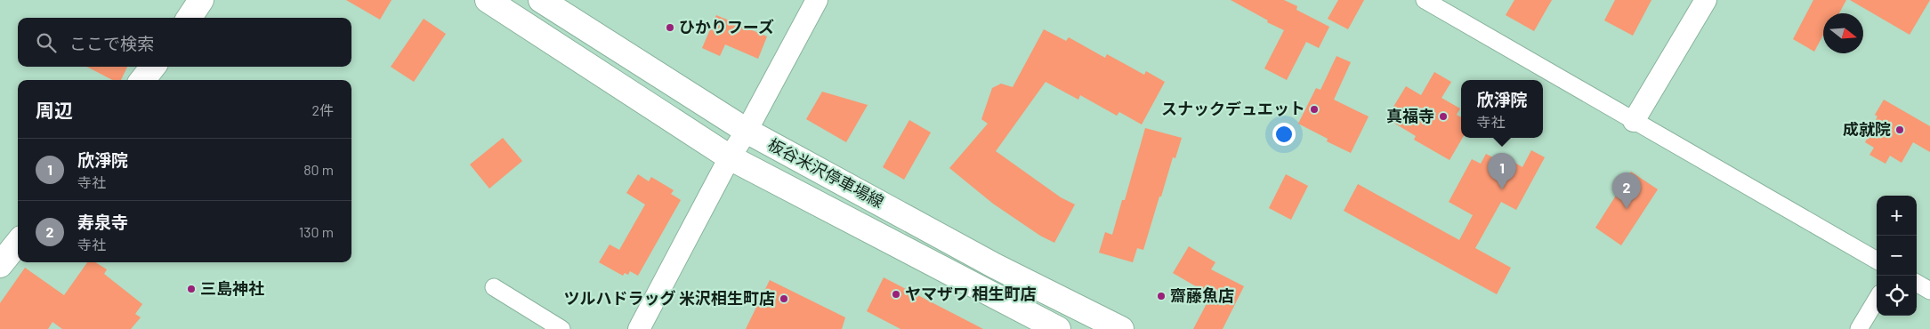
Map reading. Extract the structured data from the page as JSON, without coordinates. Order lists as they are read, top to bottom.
{
  "streets": {
    "main road": ["板谷米沢停車場線"]
  },
  "places": [
    "ひかりフーズ",
    "スナックデュエット",
    "真福寺",
    "成就院",
    "三島神社",
    "ヤマザワ 相生町店",
    "齋藤魚店",
    "ツルハドラッグ 米沢相生町店"
  ],
  "north": "right",
  "page": {
    "search": "ここで検索",
    "popup": ["欣淨院", "寺社"],
    "heading": ["周辺", "2件"],
    "list": [
      {
        "mark": "1",
        "name": "欣淨院",
        "note": "寺社",
        "value": "80 m"
      },
      {
        "mark": "2",
        "name": "寿泉寺",
        "note": "寺社",
        "value": "130 m"
      }
    ],
    "pins": ["1", "2"],
    "map_buttons": ["+", "−"]
  }
}
